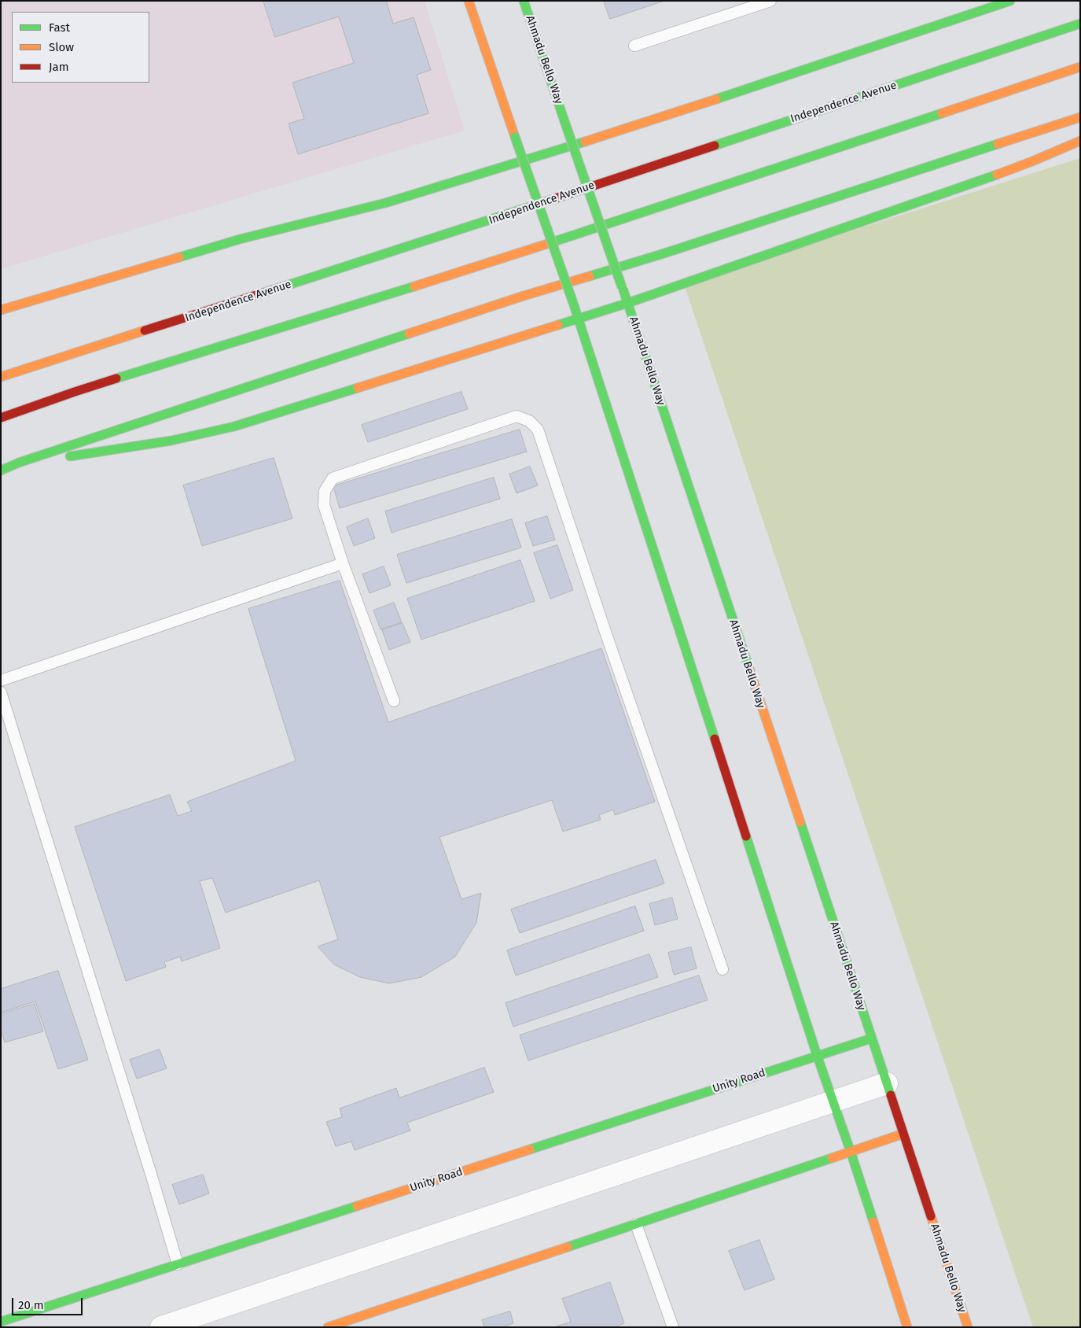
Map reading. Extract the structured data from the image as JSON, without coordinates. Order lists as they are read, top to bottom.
{
  "streets": {
    "main road": ["Ahmadu Bello Way", "Independence Avenue", "Unity Road"]
  },
  "crossings": [
    ["Ahmadu Bello Way", "Unity Road"]
  ],
  "legend": ["Fast", "Slow", "Jam"],
  "scale_bar": "20 m"
}
